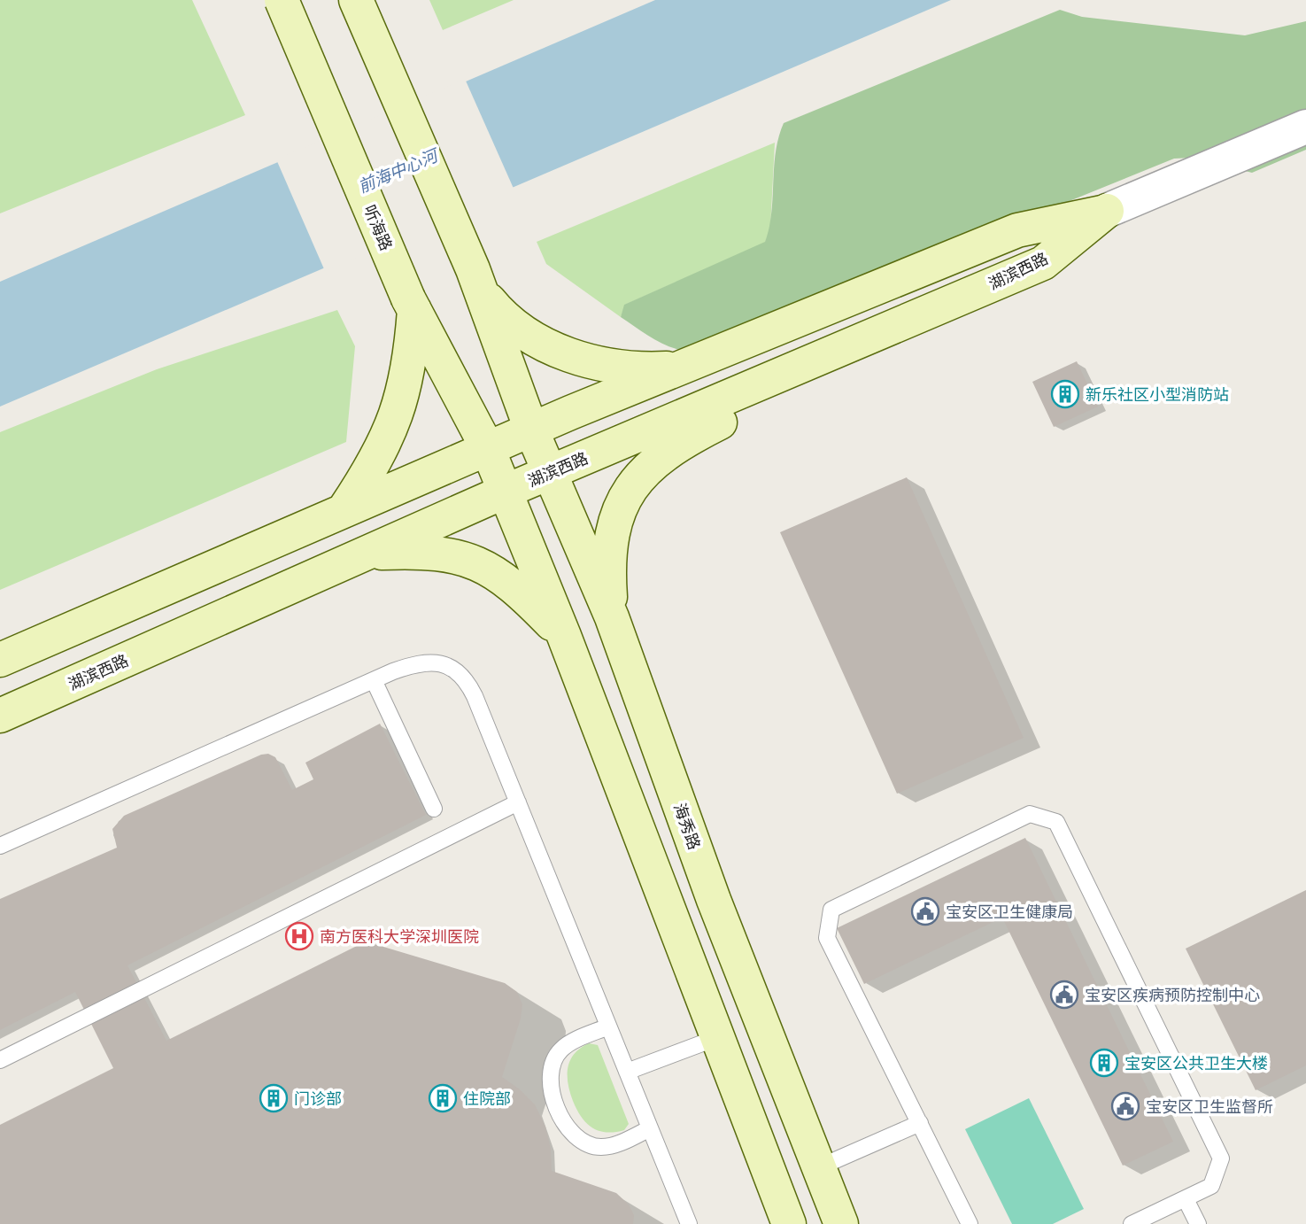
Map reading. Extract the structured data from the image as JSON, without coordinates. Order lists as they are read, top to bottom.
{
  "streets": {
    "main road": ["听海路", "湖滨西路", "海秀路"]
  },
  "crossings": [
    ["听海路", "湖滨西路"],
    ["湖滨西路", "海秀路"]
  ],
  "water": ["前海中心河"],
  "places": {
    "building": [
      "新乐社区小型消防站",
      "宝安区公共卫生大楼",
      "门诊部",
      "住院部"
    ],
    "public building": ["宝安区卫生健康局", "宝安区疾病预防控制中心", "宝安区卫生监督所"],
    "hospital": ["南方医科大学深圳医院"]
  }
}
